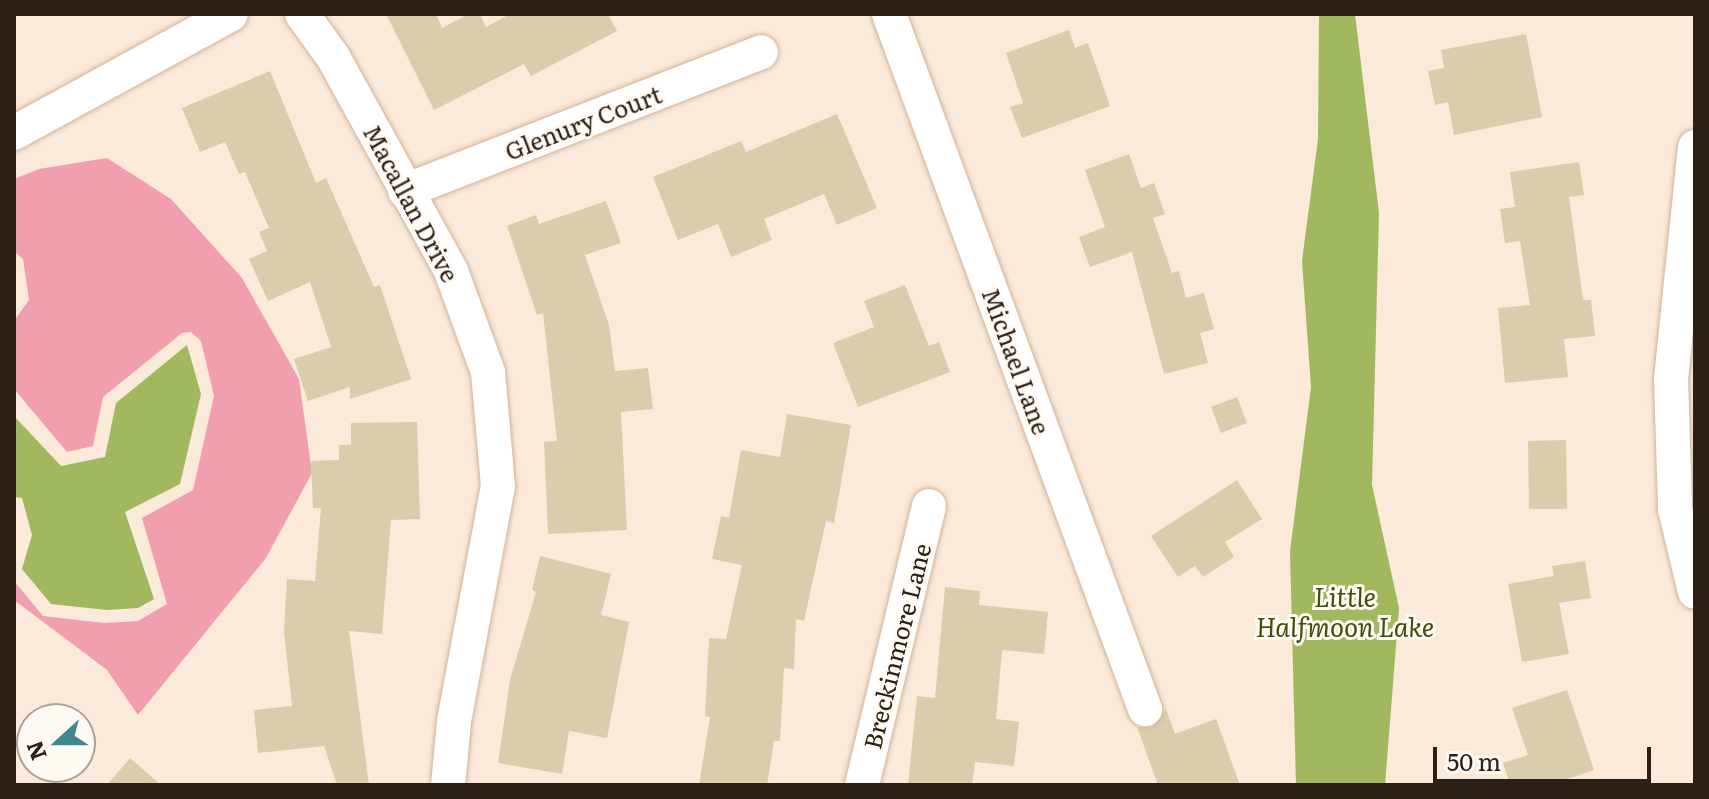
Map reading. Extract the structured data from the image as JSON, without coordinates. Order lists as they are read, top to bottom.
{
  "streets": {
    "street": [
      "Glenury Court",
      "Macallan Drive",
      "Michael Lane",
      "Breckinmore Lane"
    ]
  },
  "crossings": [
    ["Glenury Court", "Macallan Drive"]
  ],
  "water": ["Little Halfmoon Lake"],
  "scale_bar": "50 m",
  "north": "left"
}
